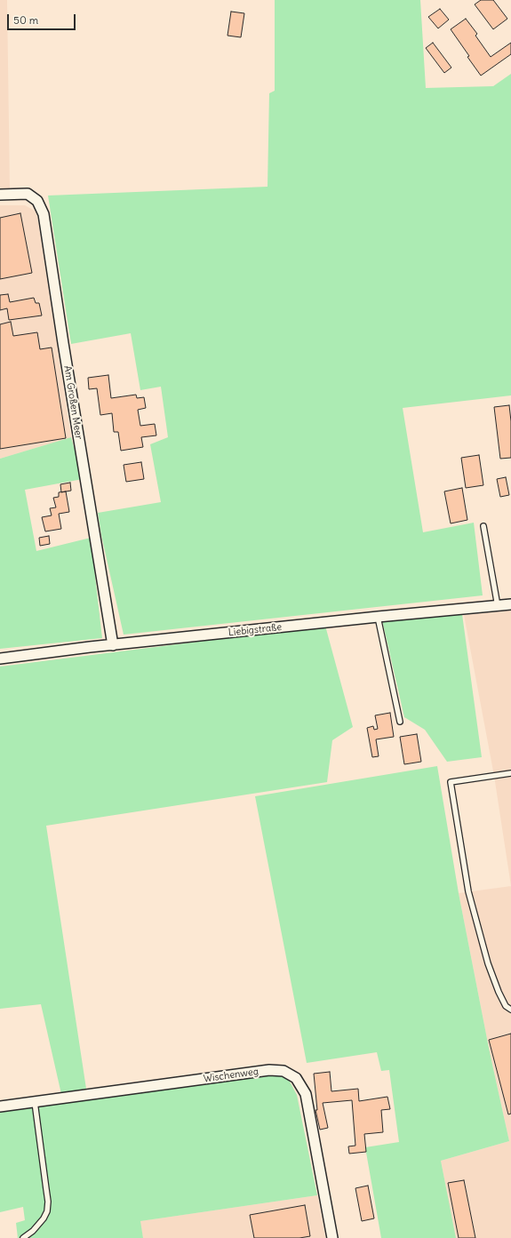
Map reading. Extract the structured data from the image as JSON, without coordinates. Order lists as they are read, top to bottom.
{
  "streets": {
    "street": ["Am Großen Meer", "Liebigstraße", "Wischenweg"]
  },
  "crossings": [
    ["Am Großen Meer", "Liebigstraße"]
  ],
  "scale_bar": "50 m"
}
